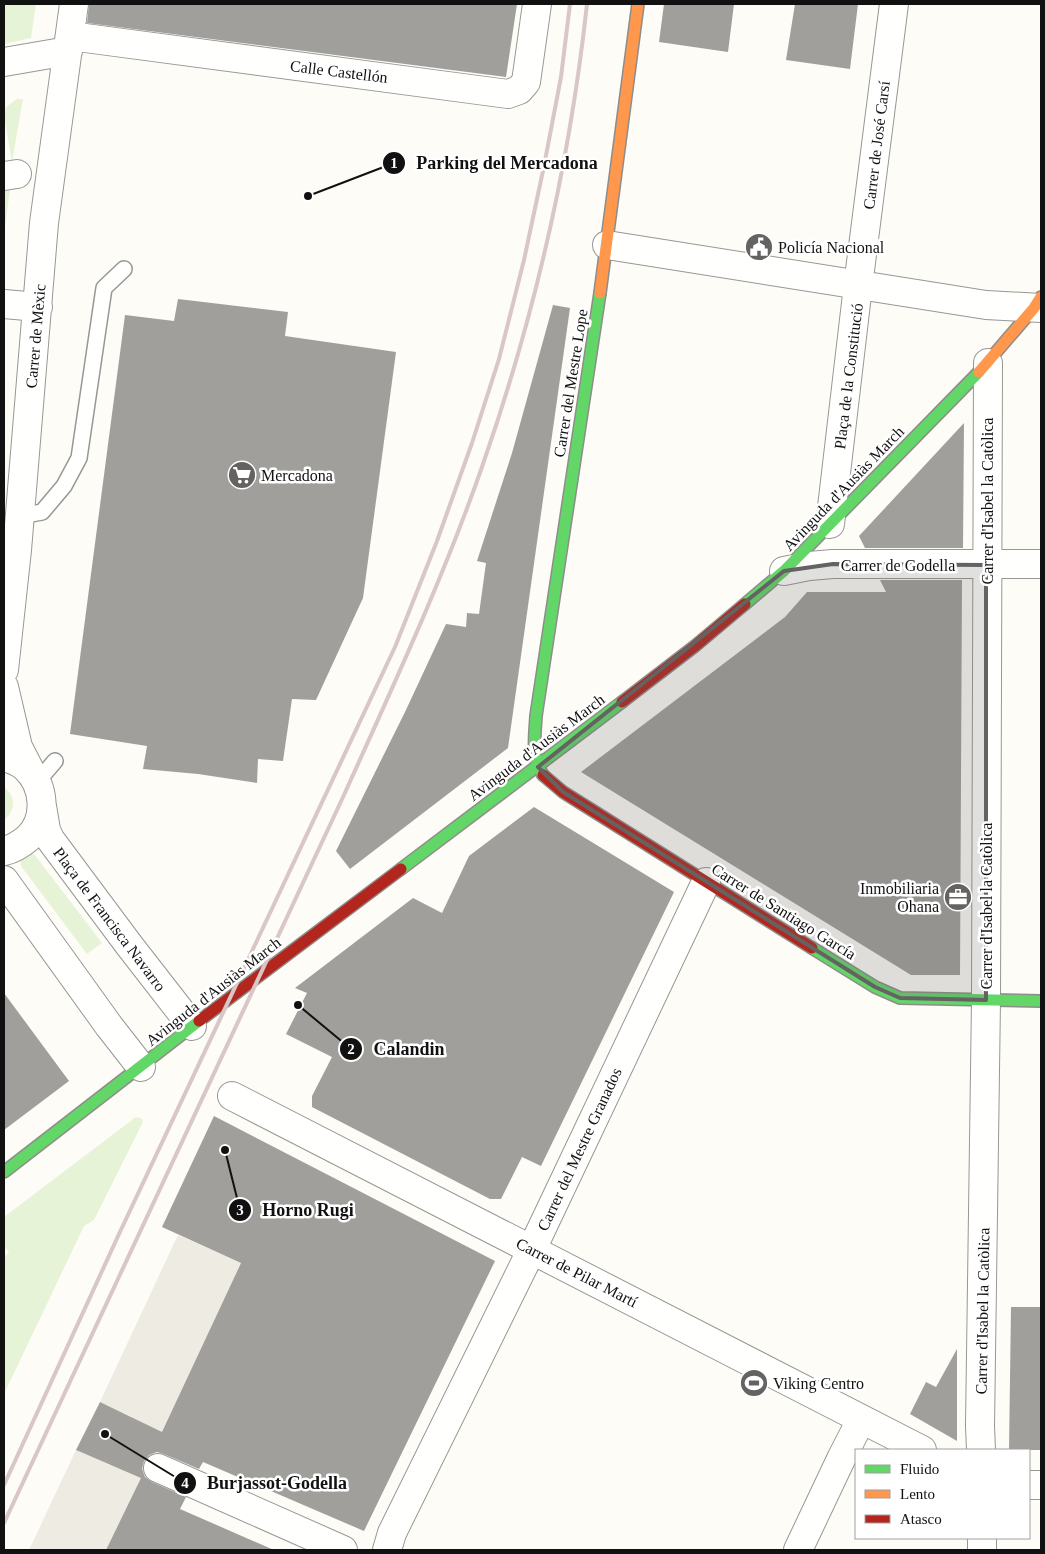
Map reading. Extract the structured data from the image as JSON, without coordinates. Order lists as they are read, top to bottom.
{
  "streets": {
    "street": [
      "Calle Castellón",
      "Carrer de José Carsí",
      "Carrer de Mèxic",
      "Plaça de la Constitució",
      "Carrer del Mestre Lope",
      "Avinguda d'Ausiàs March",
      "Carrer d'Isabel la Catòlica",
      "Carrer de Godella",
      "Carrer de Santiago García",
      "Plaça de Francisca Navarro",
      "Carrer del Mestre Granados",
      "Carrer de Pilar Martí"
    ]
  },
  "crossings": [
    ["Calle Castellón", "Carrer de Mèxic"],
    ["Carrer de José Carsí", "Plaça de la Constitució"],
    ["Plaça de la Constitució", "Avinguda d'Ausiàs March"],
    ["Carrer del Mestre Lope", "Avinguda d'Ausiàs March"],
    ["Carrer del Mestre Lope", "Carrer de Santiago García"],
    ["Avinguda d'Ausiàs March", "Carrer d'Isabel la Catòlica"],
    ["Avinguda d'Ausiàs March", "Carrer de Godella"],
    ["Avinguda d'Ausiàs March", "Carrer de Santiago García"],
    ["Avinguda d'Ausiàs March", "Plaça de Francisca Navarro"],
    ["Carrer d'Isabel la Catòlica", "Carrer de Godella"],
    ["Carrer d'Isabel la Catòlica", "Carrer de Santiago García"],
    ["Carrer de Santiago García", "Carrer del Mestre Granados"],
    ["Carrer del Mestre Granados", "Carrer de Pilar Martí"]
  ],
  "places": {
    "other": [
      "Parking del Mercadona",
      "Calandin",
      "Horno Rugi",
      "Burjassot-Godella"
    ],
    "public building": ["Policía Nacional"],
    "supermarket": ["Mercadona"],
    "office": ["Inmobiliaria Ohana"],
    "sports": ["Viking Centro"]
  },
  "legend": ["Fluido", "Lento", "Atasco"]
}
